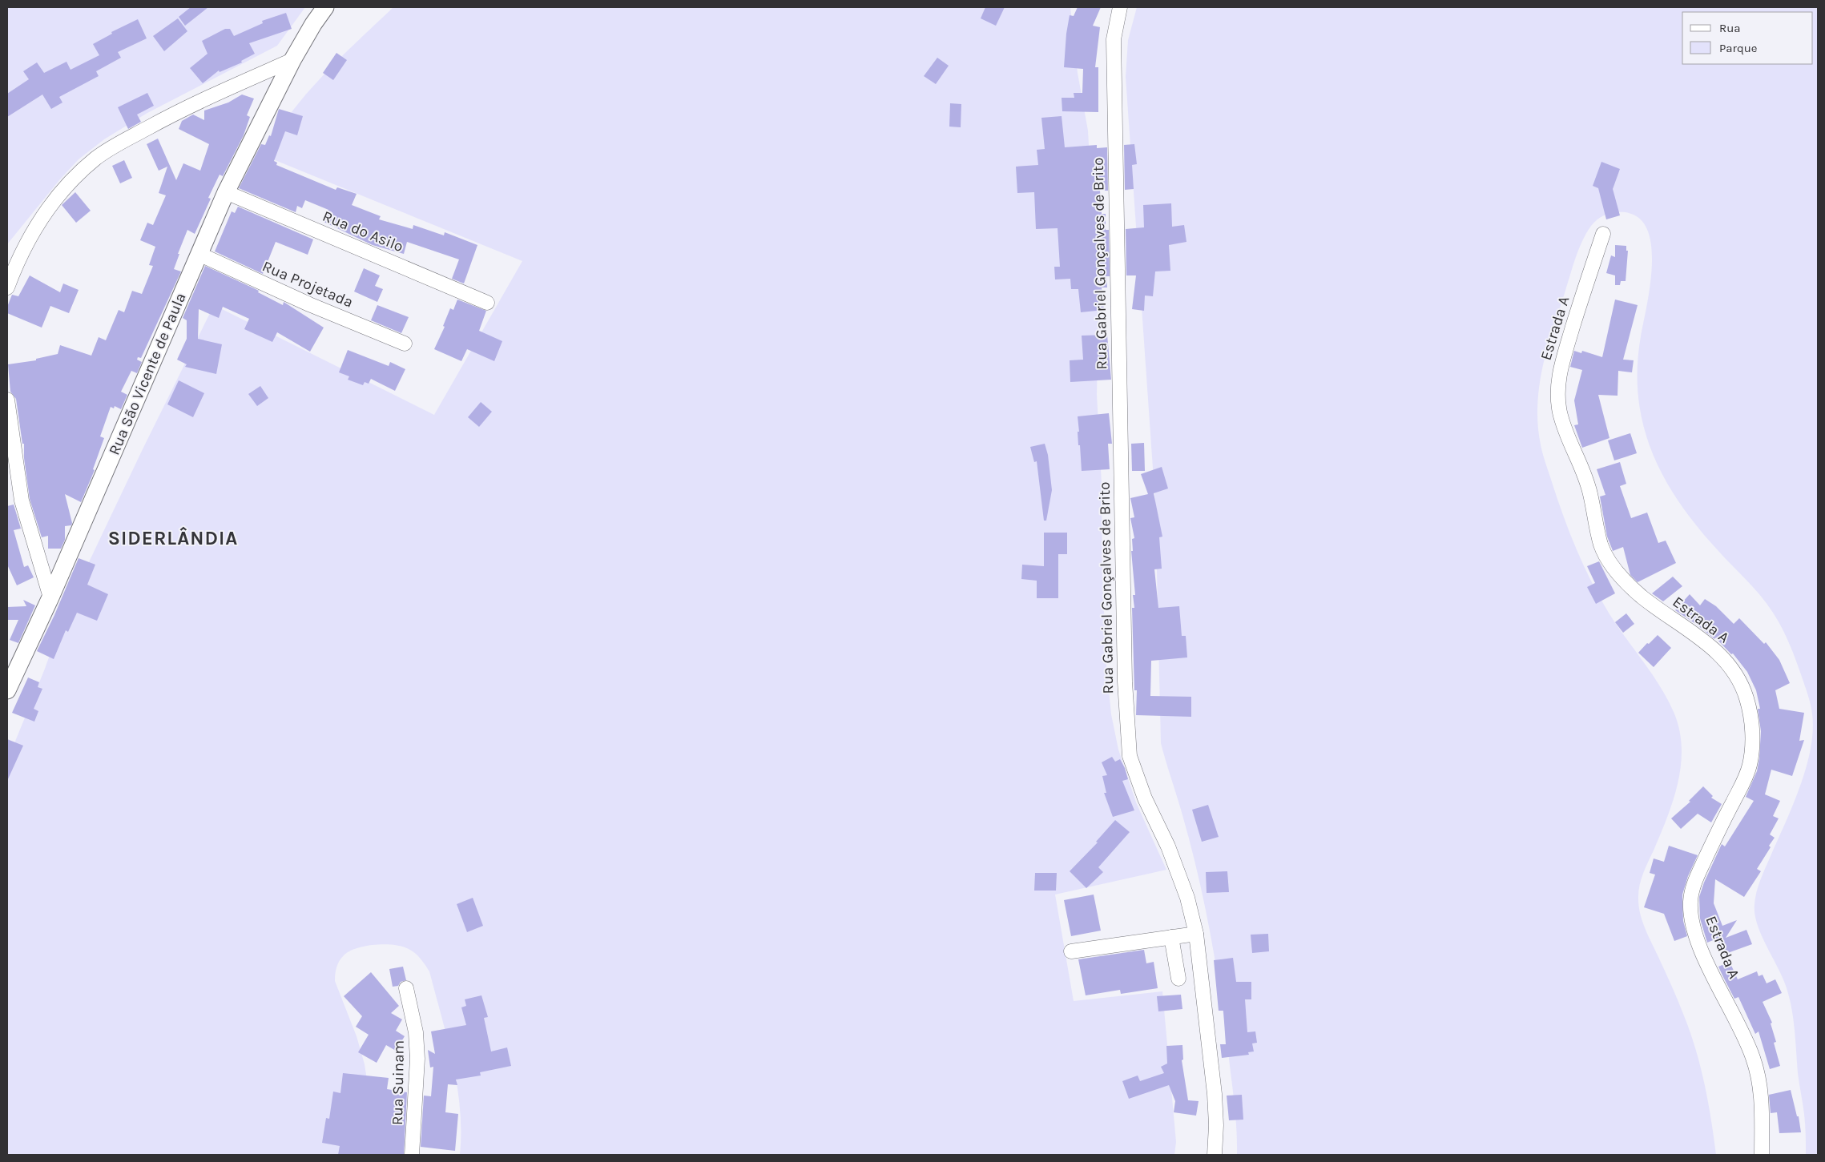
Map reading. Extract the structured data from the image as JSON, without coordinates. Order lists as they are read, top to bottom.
{
  "streets": {
    "street": [
      "Rua do Asilo",
      "Rua Gabriel Gonçalves de Brito",
      "Rua Projetada",
      "Estrada A",
      "Rua São Vicente de Paula",
      "Rua Suinam"
    ]
  },
  "crossings": [
    ["Rua do Asilo", "Rua São Vicente de Paula"],
    ["Rua Projetada", "Rua São Vicente de Paula"]
  ],
  "districts": ["SIDERLÂNDIA"],
  "legend": ["Rua", "Parque"]
}
